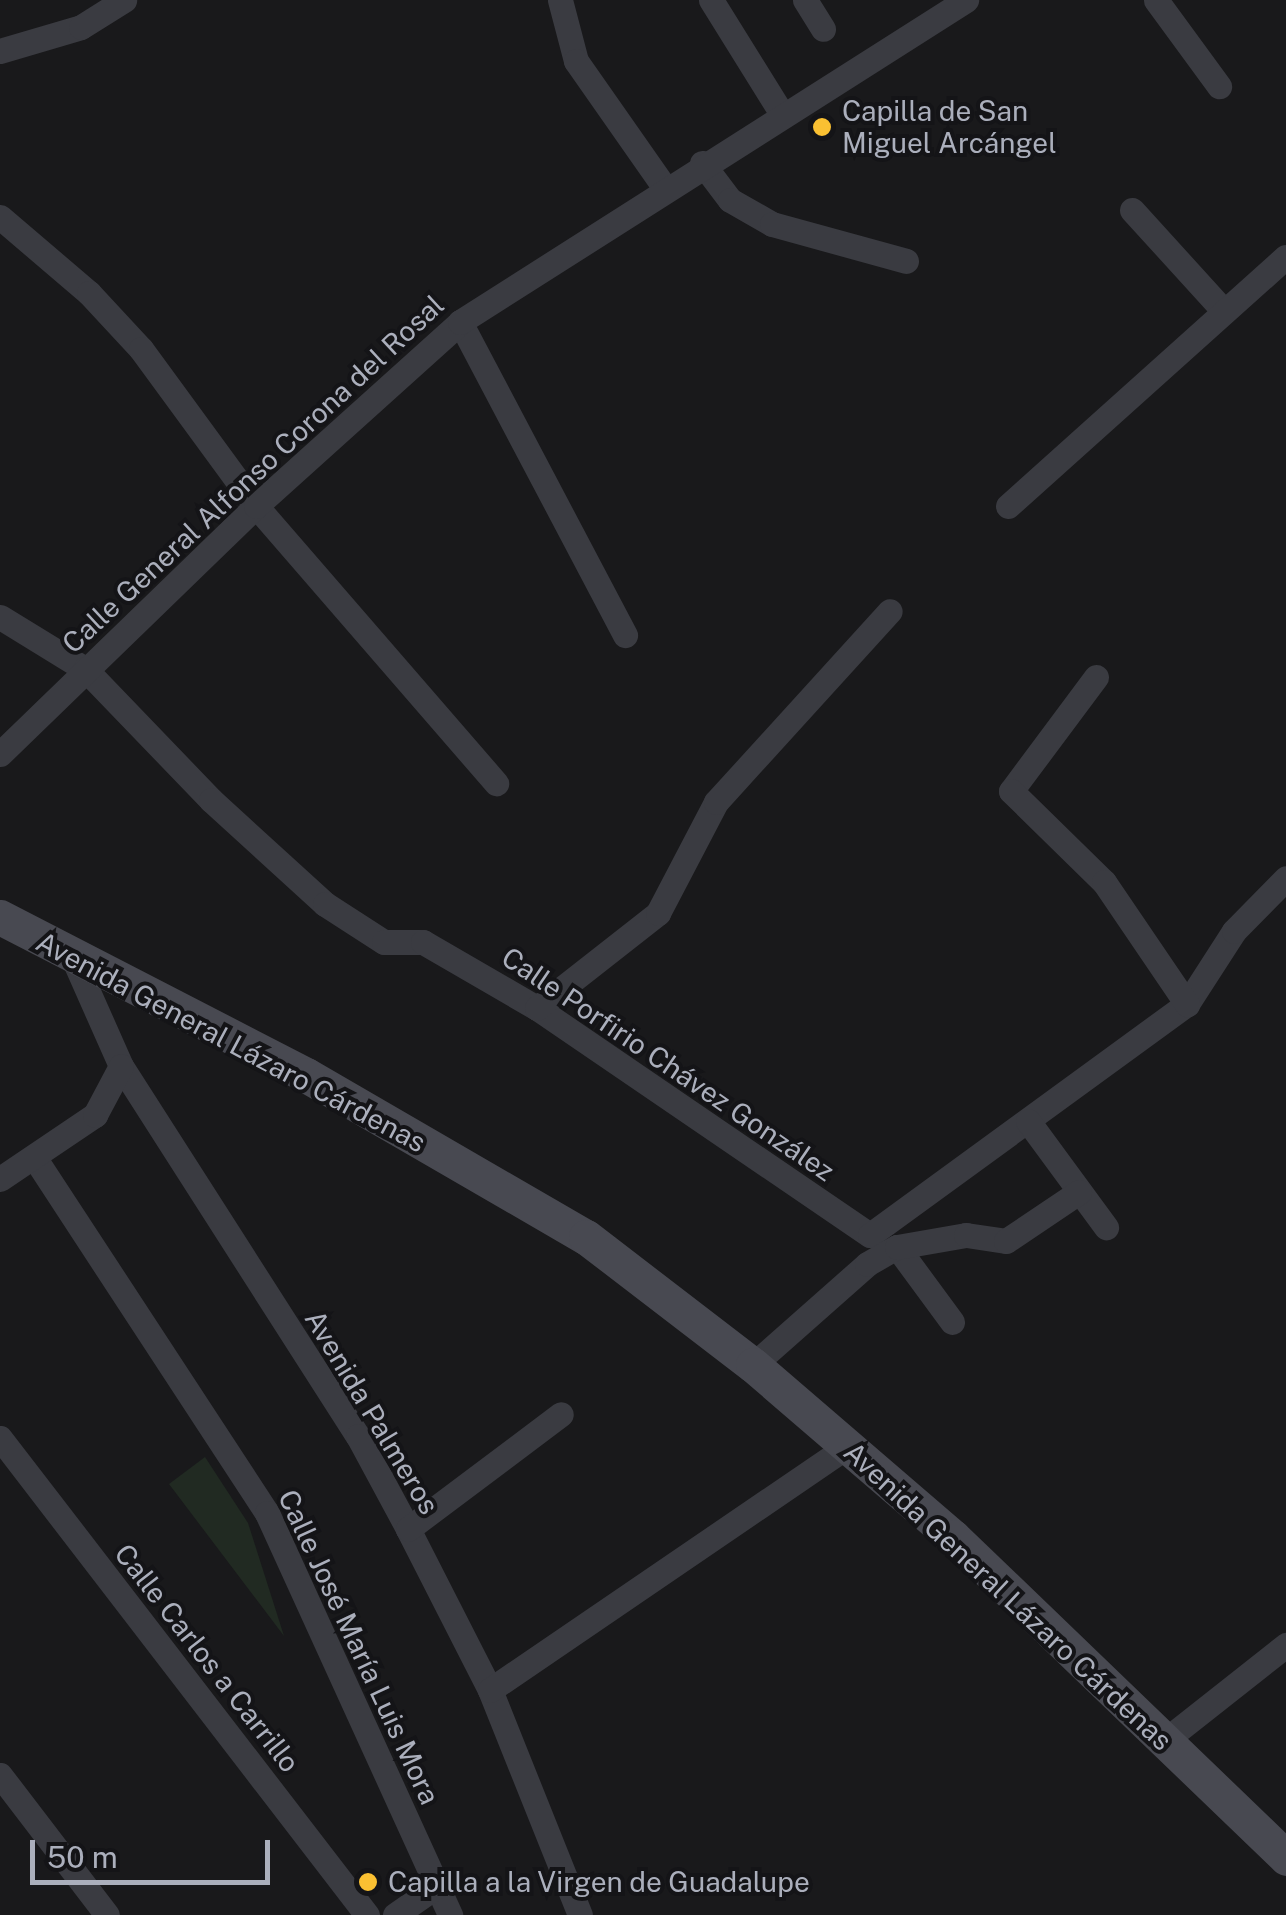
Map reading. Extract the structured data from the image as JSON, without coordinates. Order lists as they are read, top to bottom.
{
  "streets": {
    "street": [
      "Calle General Alfonso Corona del Rosal",
      "Avenida General Lázaro Cárdenas",
      "Calle Porfirio Chávez González",
      "Avenida Palmeros",
      "Calle José María Luis Mora",
      "Calle Carlos a Carrillo"
    ]
  },
  "crossings": [
    ["Calle General Alfonso Corona del Rosal", "Calle Porfirio Chávez González"],
    ["Avenida General Lázaro Cárdenas", "Avenida Palmeros"]
  ],
  "places": ["Capilla de San Miguel Arcángel", "Capilla a la Virgen de Guadalupe"],
  "scale_bar": "50 m"
}
